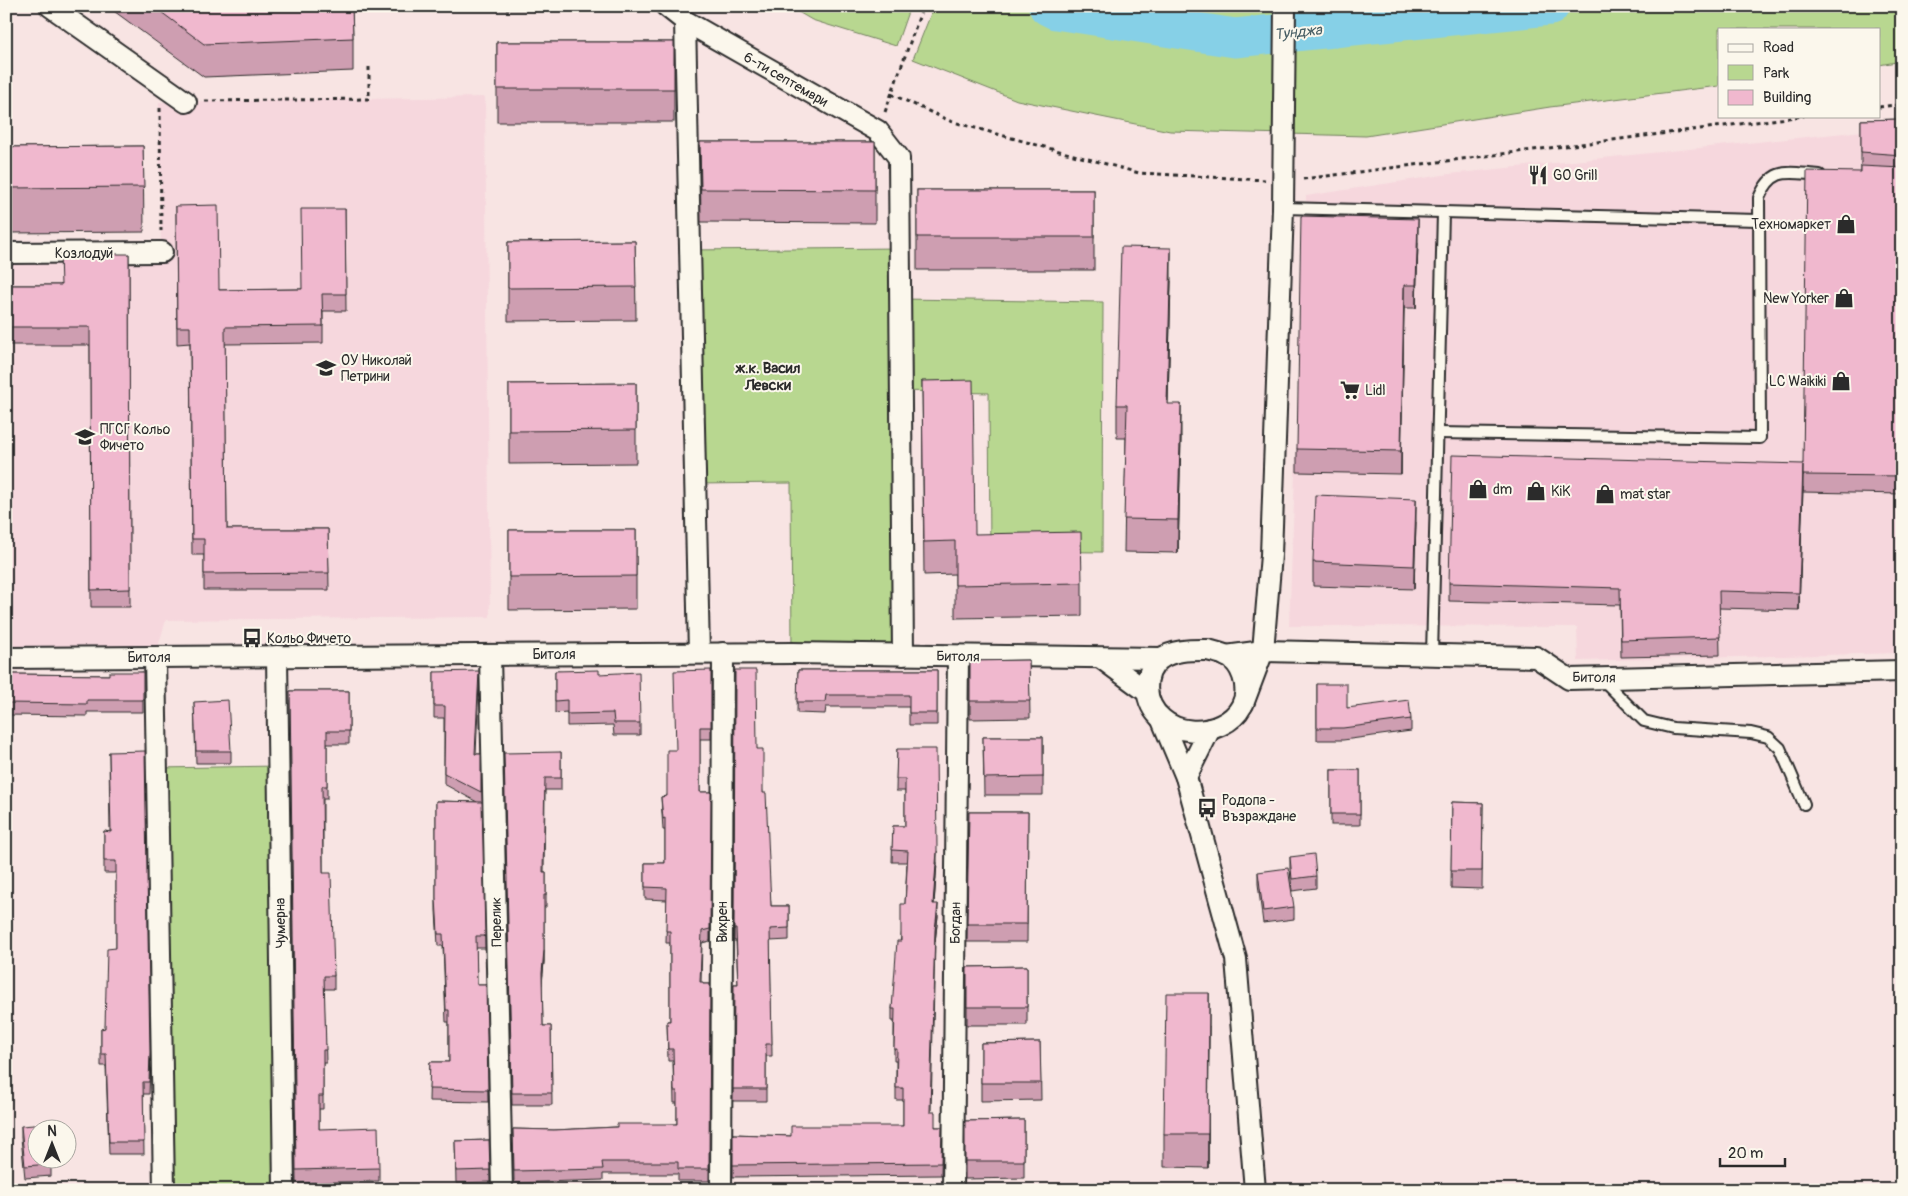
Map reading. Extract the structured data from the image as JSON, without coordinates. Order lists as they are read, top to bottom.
{
  "streets": {
    "street": [
      "6-ти септември",
      "Козлодуй",
      "Битоля",
      "Перелик",
      "Вихрен",
      "Чумерна",
      "Богдан"
    ]
  },
  "crossings": [
    ["6-ти септември", "Битоля"],
    ["Битоля", "Перелик"],
    ["Битоля", "Вихрен"],
    ["Битоля", "Чумерна"],
    ["Битоля", "Богдан"]
  ],
  "districts": ["ж.к. Васил Левски"],
  "water": ["Тунджа"],
  "places": {
    "restaurant": ["GO Grill"],
    "shop": [
      "Техномаркет",
      "New Yorker",
      "LC Waikiki",
      "dm",
      "KiK",
      "mat star"
    ],
    "school or university": ["ОУ Николай Петрини", "ПГСГ Кольо Фичето"],
    "supermarket": ["Lidl"],
    "bus stop": ["Кольо Фичето", "Родопа - Възраждане"]
  },
  "legend": ["Road", "Park", "Building"],
  "scale_bar": "20 m",
  "north": "top"
}
